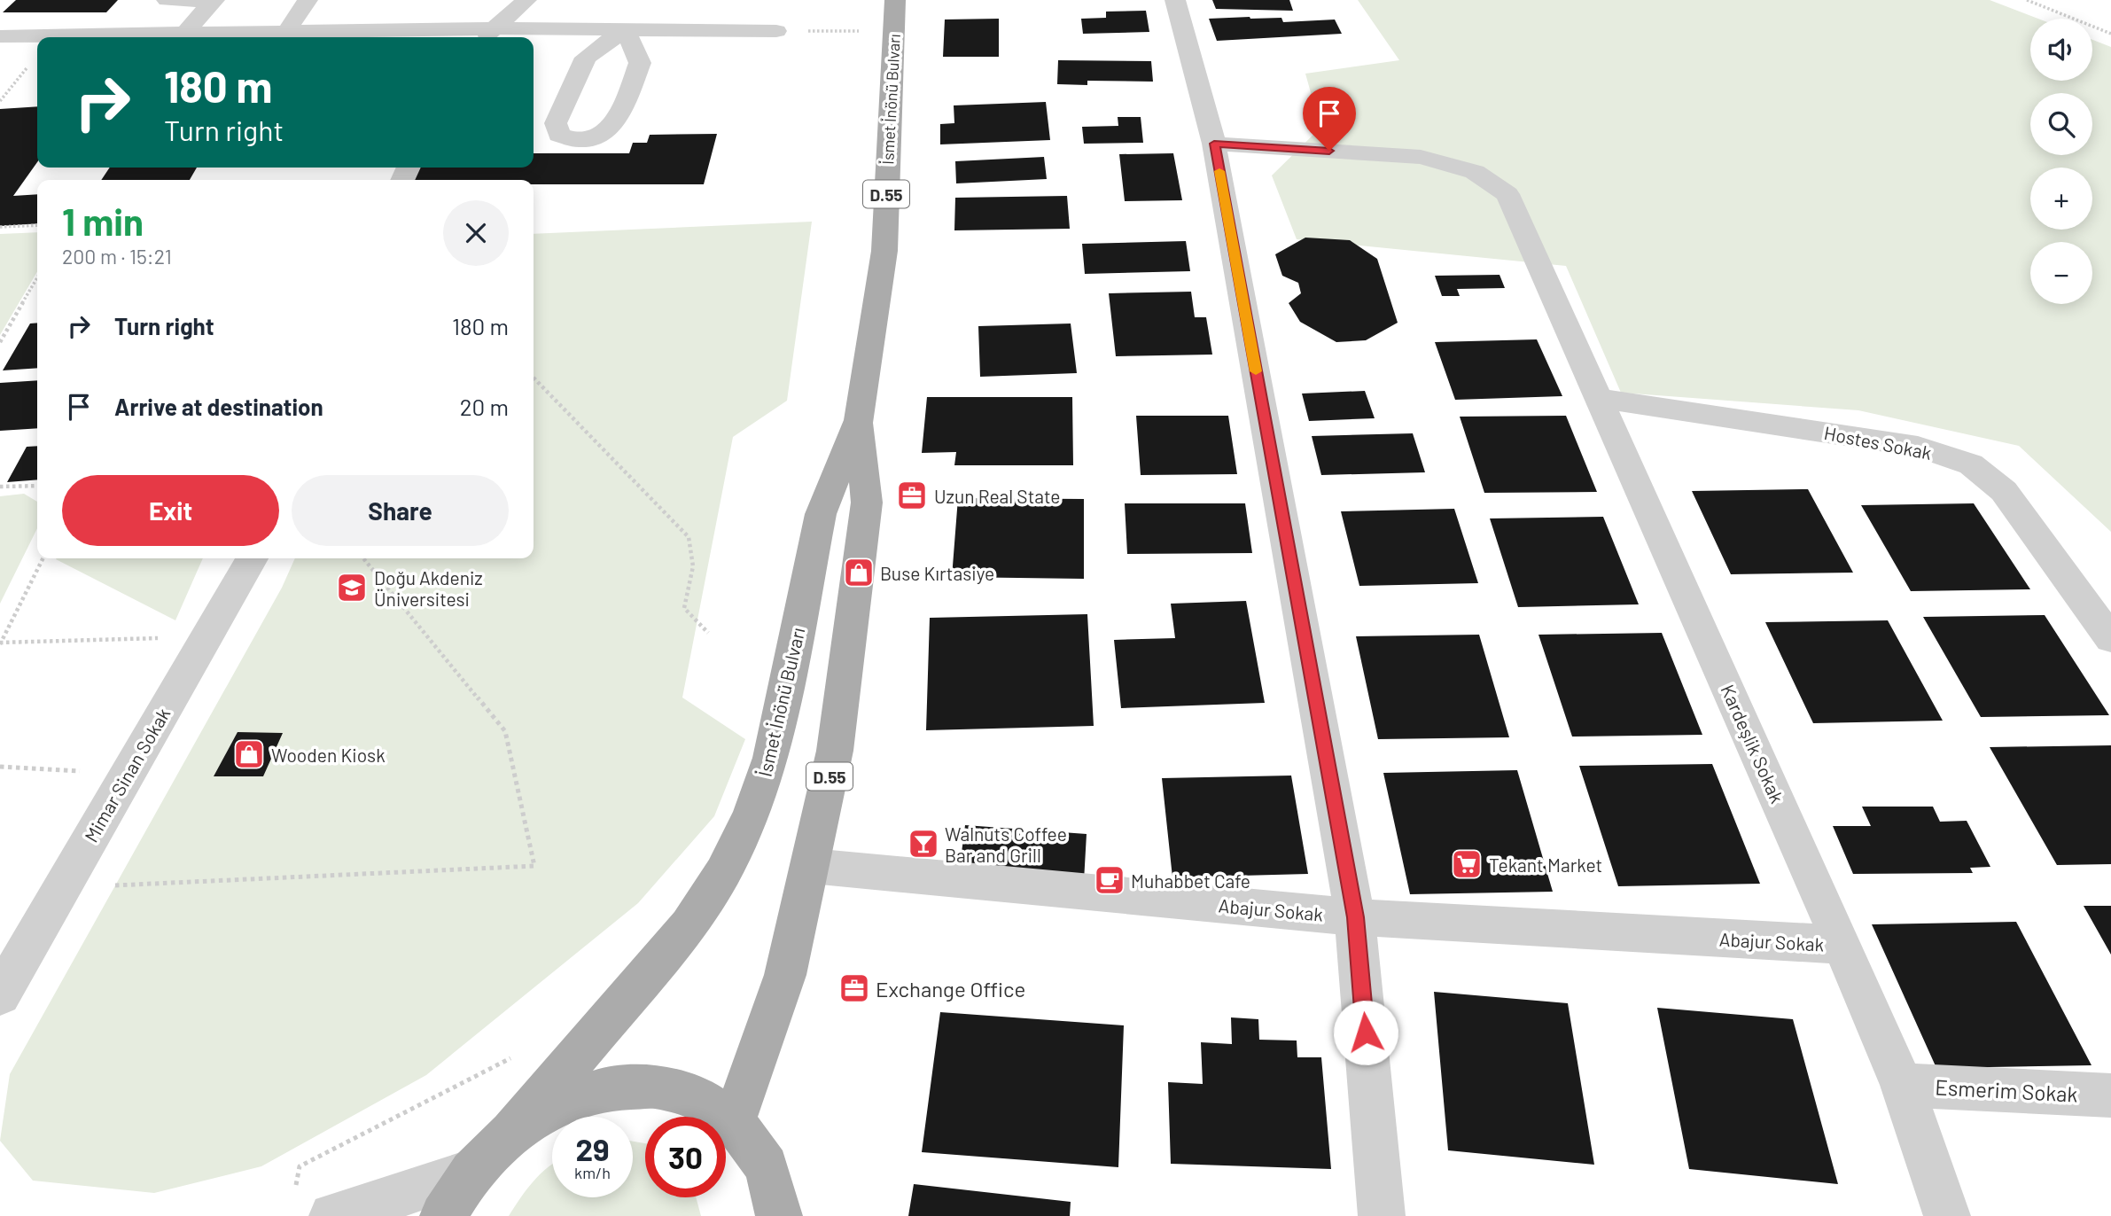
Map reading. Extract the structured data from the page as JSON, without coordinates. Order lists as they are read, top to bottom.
{
  "streets": {
    "main road": ["İsmet İnönü Bulvarı", "D.55"],
    "street": [
      "Hostes Sokak",
      "Kardeşlik Sokak",
      "Mimar Sinan Sokak",
      "Abajur Sokak",
      "Esmerim Sokak"
    ]
  },
  "crossings": [
    ["İsmet İnönü Bulvarı", "D.55"],
    ["İsmet İnönü Bulvarı", "Abajur Sokak"],
    ["Hostes Sokak", "Kardeşlik Sokak"],
    ["Kardeşlik Sokak", "Abajur Sokak"],
    ["Kardeşlik Sokak", "Esmerim Sokak"]
  ],
  "places": {
    "office": ["Uzun Real State", "Exchange Office"],
    "shop": ["Buse Kırtasiye", "Wooden Kiosk"],
    "school or university": ["Doğu Akdeniz Üniversitesi"],
    "bar": ["Walnuts Coffee Bar and Grill"],
    "supermarket": ["Tekant Market"],
    "cafe": ["Muhabbet Cafe"]
  },
  "page": {
    "map_buttons": ["+", "−"],
    "turn": ["180 m", "Turn right"],
    "heading": ["1 min", "200 m · 15:21"],
    "list": [
      {
        "name": "Turn right",
        "value": "180 m"
      },
      {
        "name": "Arrive at destination",
        "value": "20 m"
      }
    ],
    "buttons": ["Exit", "Share"],
    "speed": "29 km/h",
    "limit": "30"
  }
}
